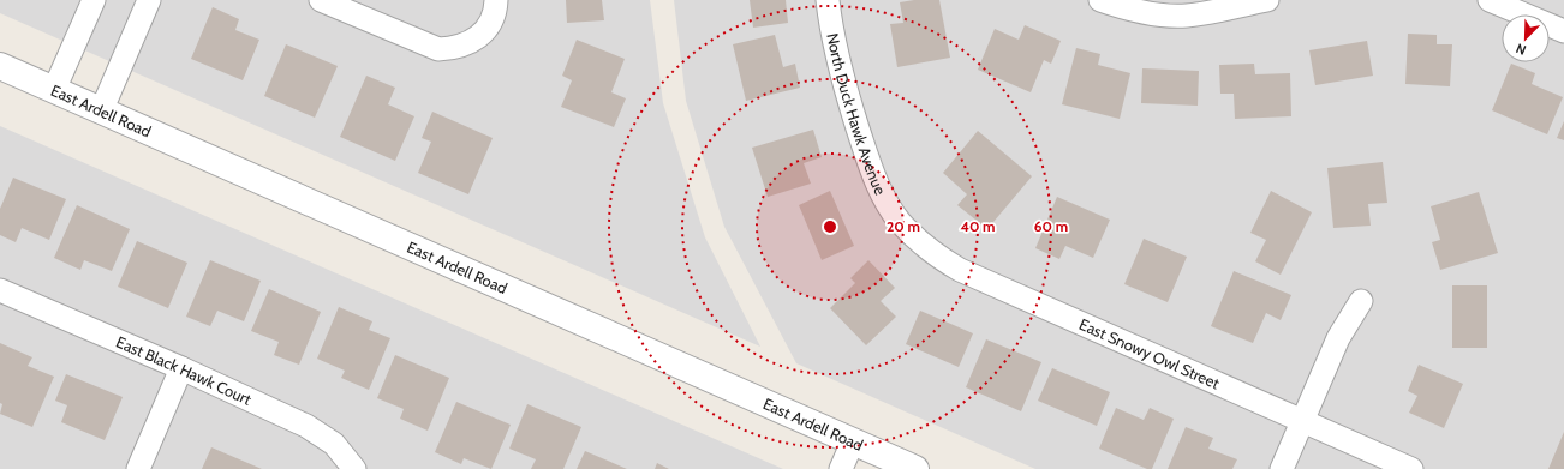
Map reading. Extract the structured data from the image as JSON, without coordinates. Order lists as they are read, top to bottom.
{
  "streets": {
    "street": [
      "East Ardell Road",
      "North Duck Hawk Avenue",
      "East Snowy Owl Street",
      "East Black Hawk Court"
    ]
  },
  "crossings": [
    ["North Duck Hawk Avenue", "East Snowy Owl Street"]
  ],
  "north": "bottom left",
  "rings": ["20 m", "40 m", "60 m"]
}
